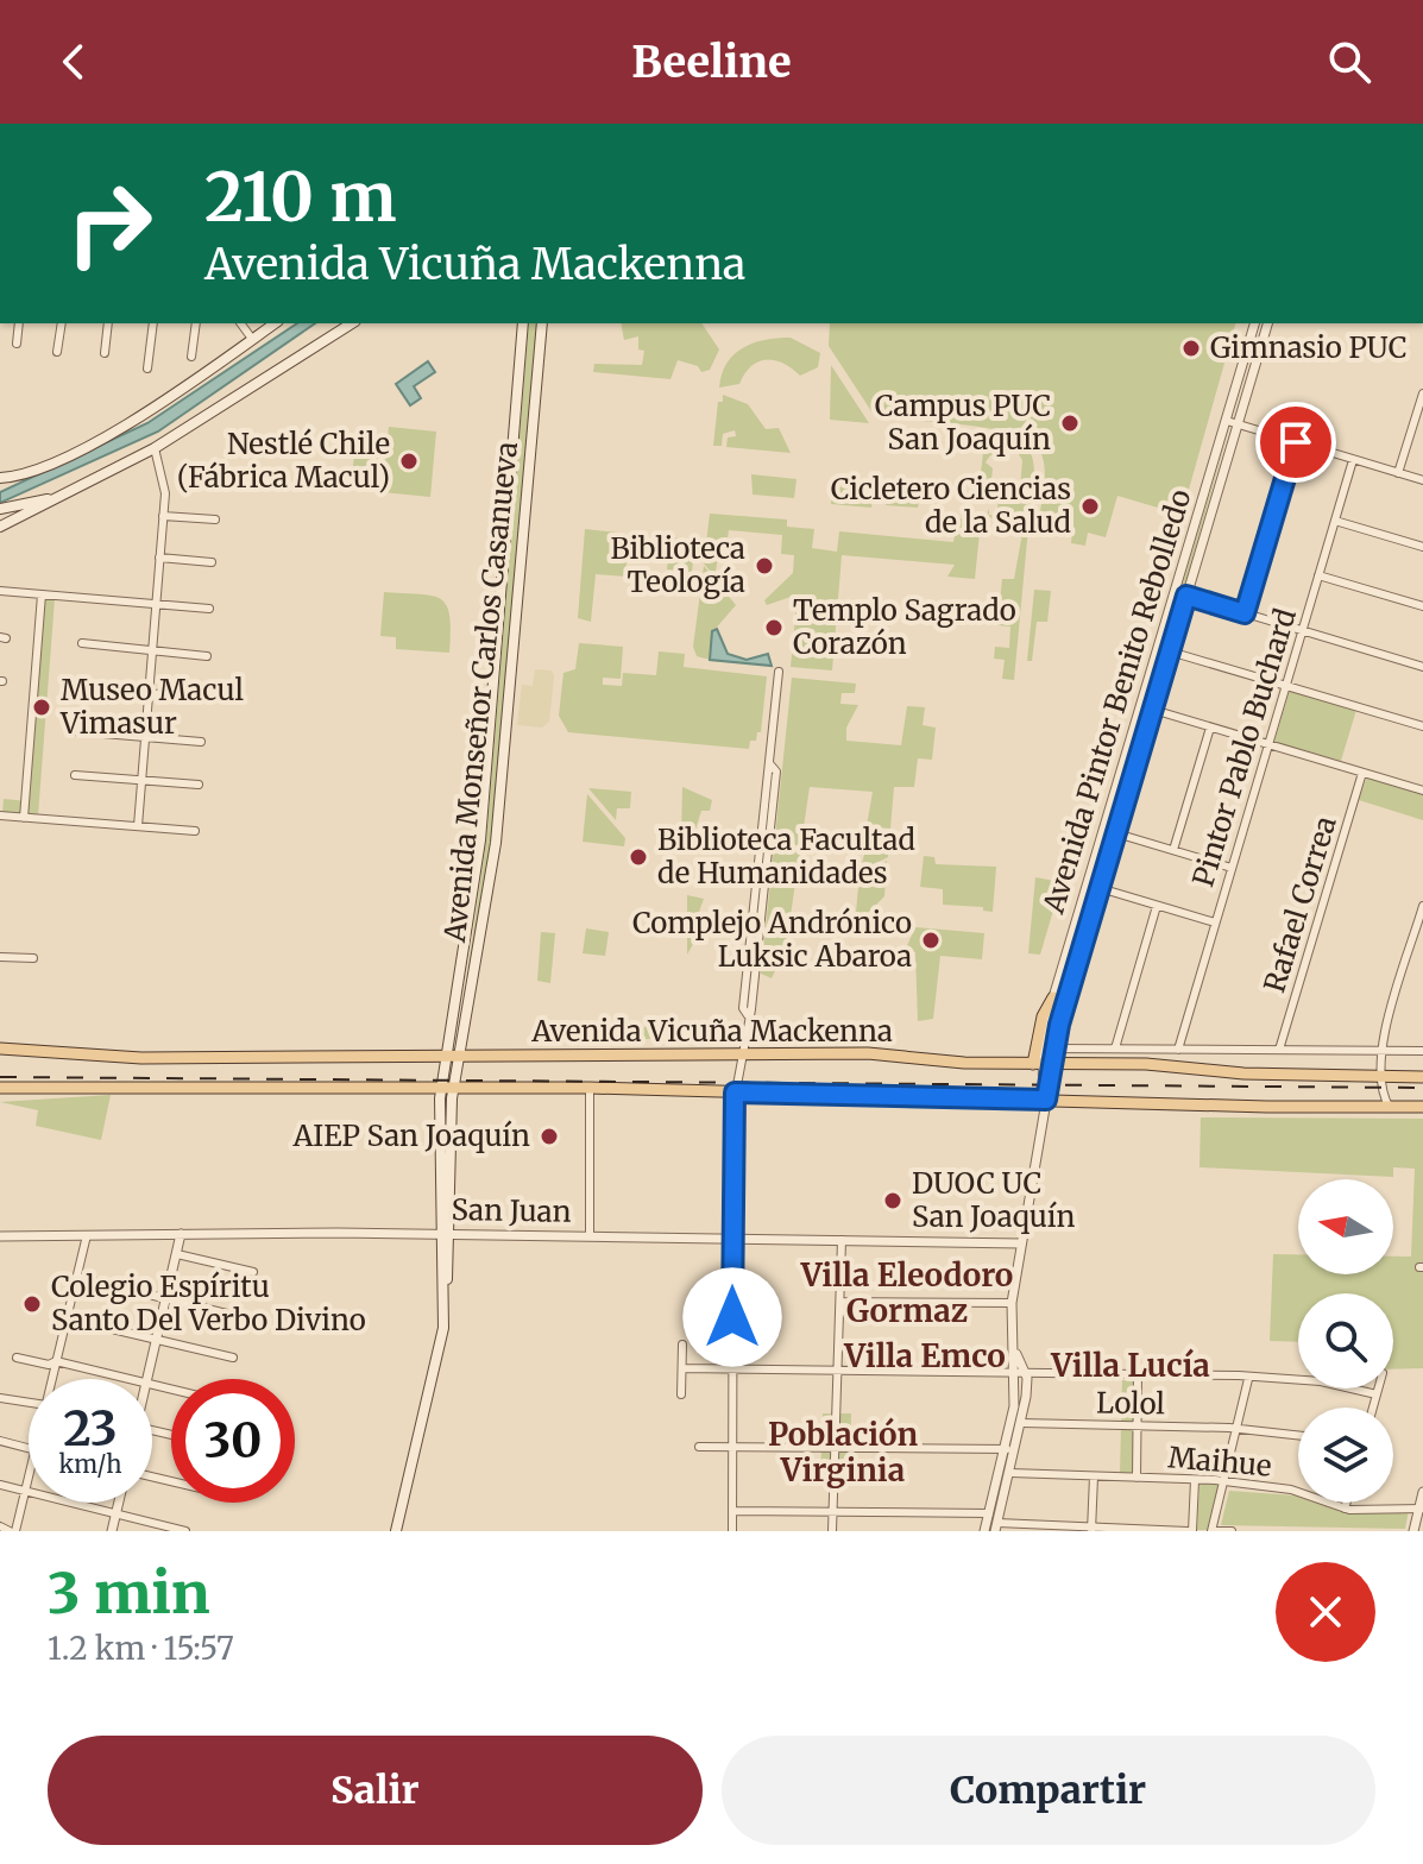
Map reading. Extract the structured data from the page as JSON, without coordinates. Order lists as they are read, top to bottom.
{
  "streets": {
    "main road": ["Avenida Monseñor Carlos Casanueva", "Avenida Vicuña Mackenna"],
    "street": [
      "Avenida Pintor Benito Rebolledo",
      "Pintor Pablo Buchard",
      "Rafael Correa",
      "San Juan",
      "Lolol",
      "Maihue"
    ]
  },
  "crossings": [
    ["Avenida Monseñor Carlos Casanueva", "Avenida Vicuña Mackenna"],
    ["Avenida Monseñor Carlos Casanueva", "San Juan"],
    ["Avenida Pintor Benito Rebolledo", "Avenida Vicuña Mackenna"],
    ["Avenida Pintor Benito Rebolledo", "San Juan"]
  ],
  "districts": [
    "Villa Eleodoro Gormaz",
    "Villa Emco",
    "Villa Lucía",
    "Población Virginia"
  ],
  "places": [
    "Gimnasio PUC",
    "Campus PUC San Joaquín",
    "Nestlé Chile (Fábrica Macul)",
    "Cicletero Ciencias de la Salud",
    "Biblioteca Teología",
    "Templo Sagrado Corazón",
    "Museo Macul Vimasur",
    "Biblioteca Facultad de Humanidades",
    "Complejo Andrónico Luksic Abaroa",
    "AIEP San Joaquín",
    "DUOC UC San Joaquín",
    "Colegio Espíritu Santo Del Verbo Divino"
  ],
  "north": "left",
  "page": {
    "header": "Beeline",
    "turn": ["210 m", "Avenida Vicuña Mackenna"],
    "speed": "23 km/h",
    "limit": "30",
    "heading": ["3 min", "1.2 km · 15:57"],
    "buttons": ["Salir", "Compartir"]
  }
}
